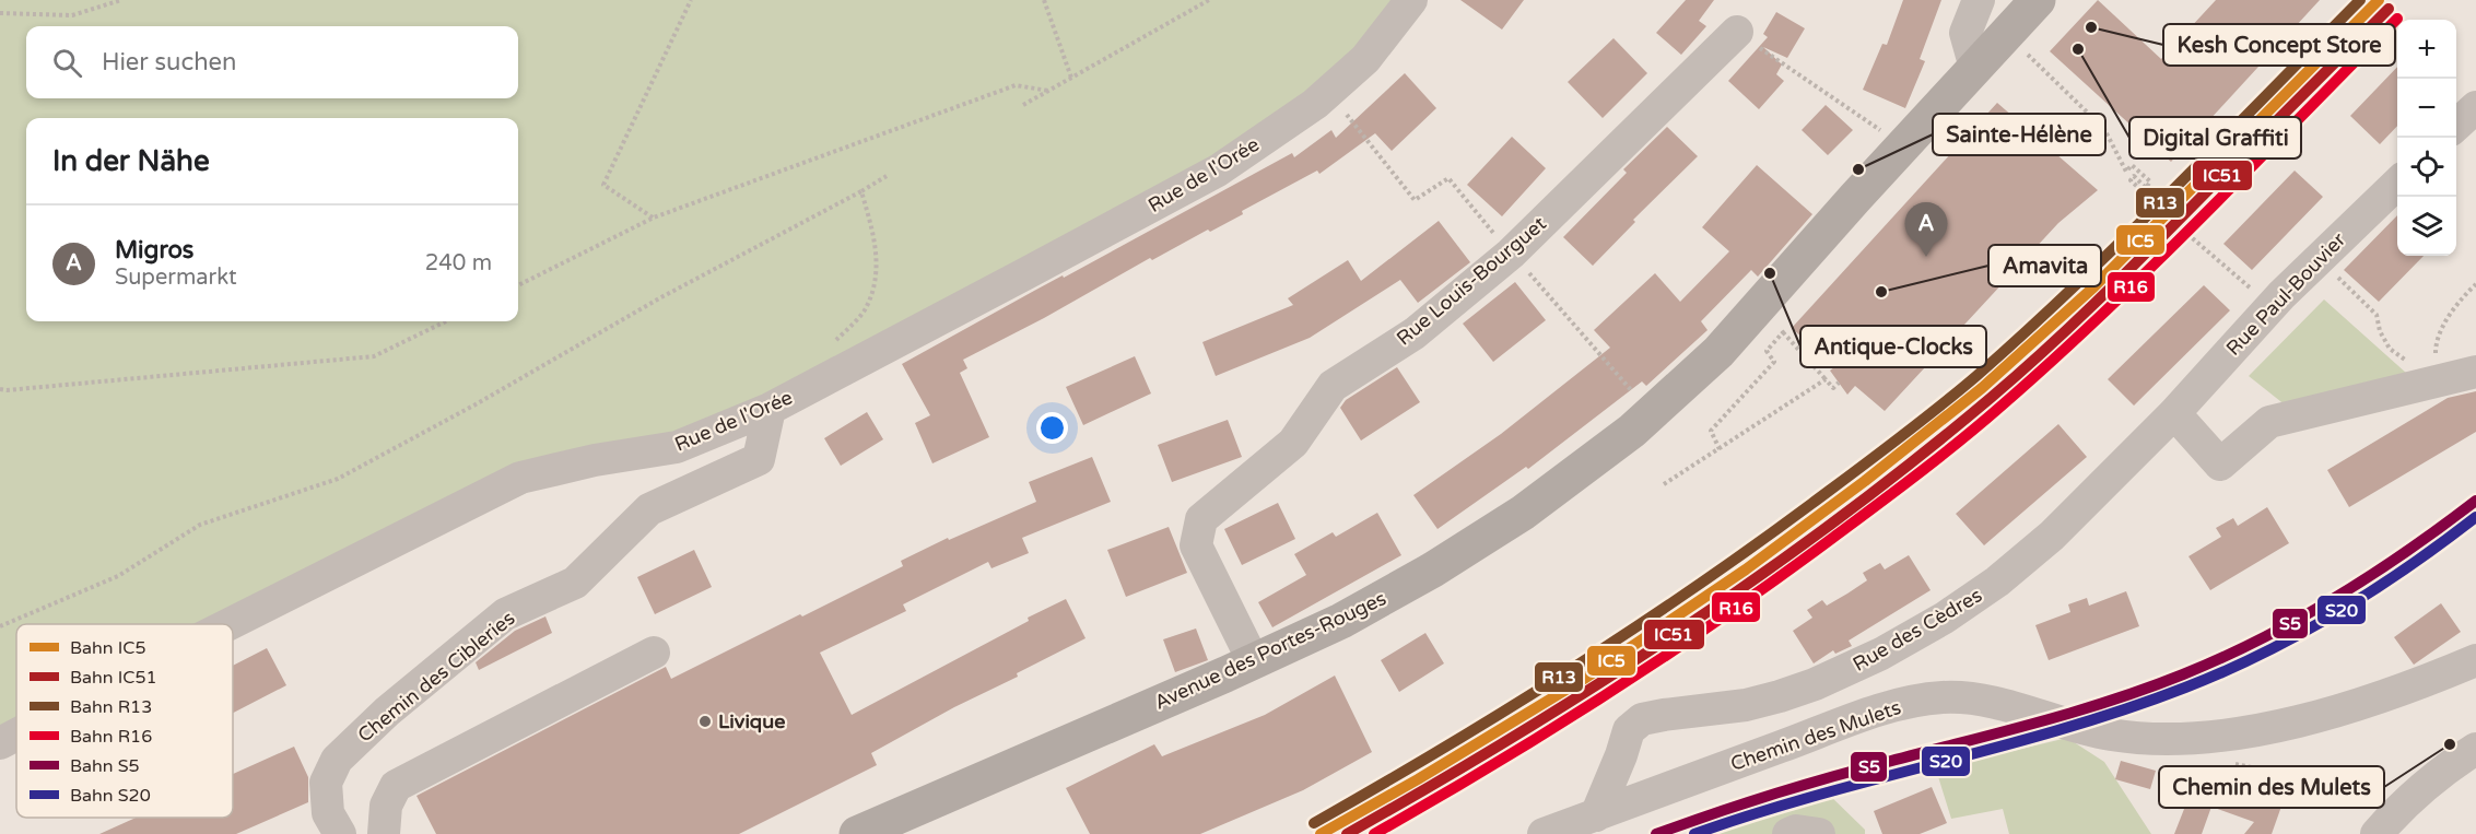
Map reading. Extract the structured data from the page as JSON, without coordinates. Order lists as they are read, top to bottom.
{
  "streets": {
    "main road": ["Avenue des Portes-Rouges"],
    "street": [
      "Rue de l'Orée",
      "Rue Louis-Bourguet",
      "Rue Paul-Bouvier",
      "Rue des Cèdres",
      "Chemin des Cibleries",
      "Chemin des Mulets"
    ]
  },
  "crossings": [
    ["Rue de l'Orée", "Chemin des Cibleries"],
    ["Rue Louis-Bourguet", "Avenue des Portes-Rouges"],
    ["Rue Paul-Bouvier", "Rue des Cèdres"],
    ["Rue des Cèdres", "Chemin des Mulets"]
  ],
  "places": [
    "Kesh Concept Store",
    "Digital Graffiti",
    "Sainte-Hélène",
    "Antique-Clocks",
    "Amavita",
    "Livique",
    "Chemin des Mulets"
  ],
  "lines": [
    "rail line IC5",
    "rail line R13",
    "rail line IC51",
    "rail line R16",
    "rail line S5",
    "rail line S20"
  ],
  "legend": [
    "Bahn IC5",
    "Bahn IC51",
    "Bahn R13",
    "Bahn R16",
    "Bahn S5",
    "Bahn S20"
  ],
  "page": {
    "map_buttons": ["+", "−"],
    "search": "Hier suchen",
    "heading": "In der Nähe",
    "pins": "A",
    "list": [
      {
        "mark": "A",
        "name": "Migros",
        "note": "Supermarkt",
        "value": "240 m"
      }
    ]
  }
}
